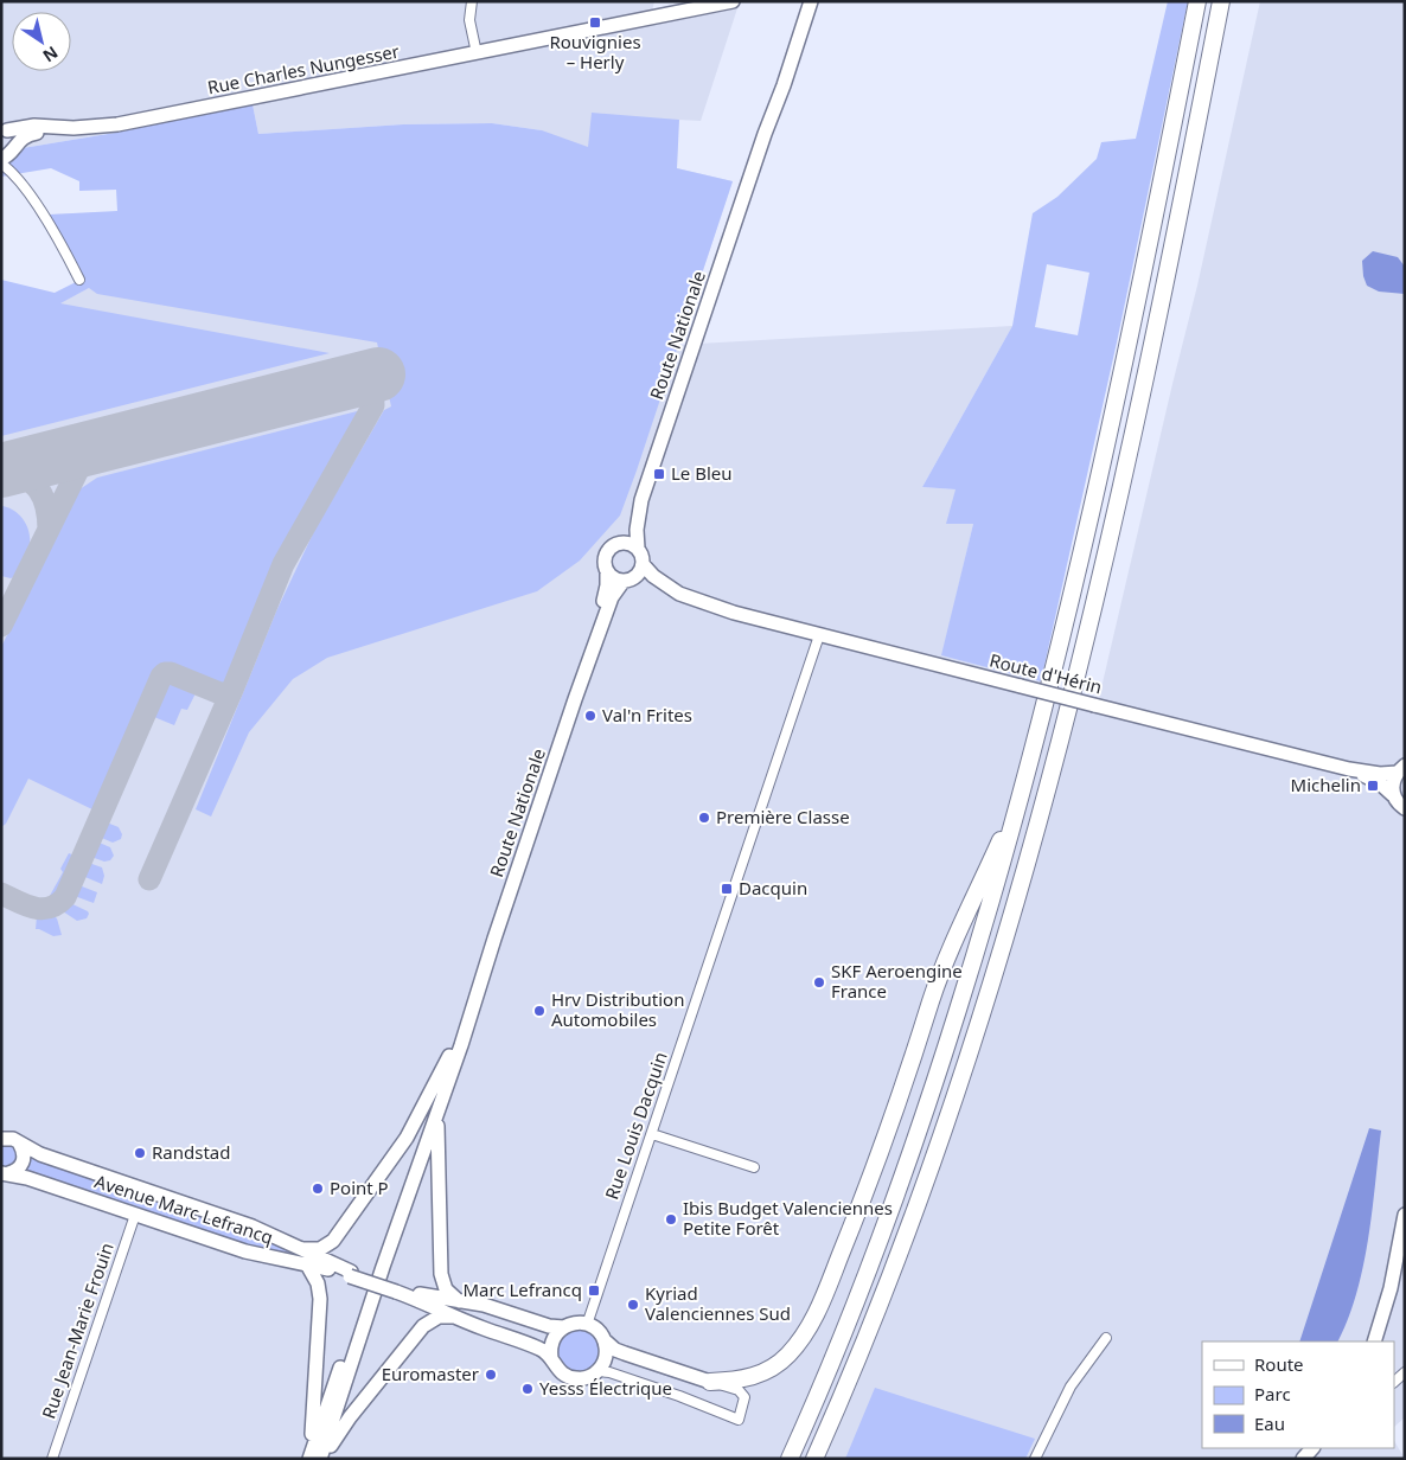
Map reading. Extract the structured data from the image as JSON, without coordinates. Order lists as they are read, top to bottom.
{
  "streets": {
    "street": [
      "Rue Charles Nungesser",
      "Route Nationale",
      "Route d'Hérin",
      "Rue Louis Dacquin",
      "Avenue Marc Lefrancq",
      "Rue Jean-Marie Frouin"
    ]
  },
  "crossings": [
    ["Route Nationale", "Route d'Hérin"],
    ["Route d'Hérin", "Rue Louis Dacquin"],
    ["Avenue Marc Lefrancq", "Rue Jean-Marie Frouin"]
  ],
  "places": {
    "transit": [
      "Rouvignies – Herly",
      "Le Bleu",
      "Michelin",
      "Dacquin",
      "Marc Lefrancq"
    ],
    "other": [
      "Val'n Frites",
      "Première Classe",
      "SKF Aeroengine France",
      "Hrv Distribution Automobiles",
      "Randstad",
      "Point P",
      "Ibis Budget Valenciennes Petite Forêt",
      "Kyriad Valenciennes Sud",
      "Euromaster",
      "Yesss Électrique"
    ]
  },
  "legend": ["Route", "Parc", "Eau"],
  "north": "bottom right"
}
